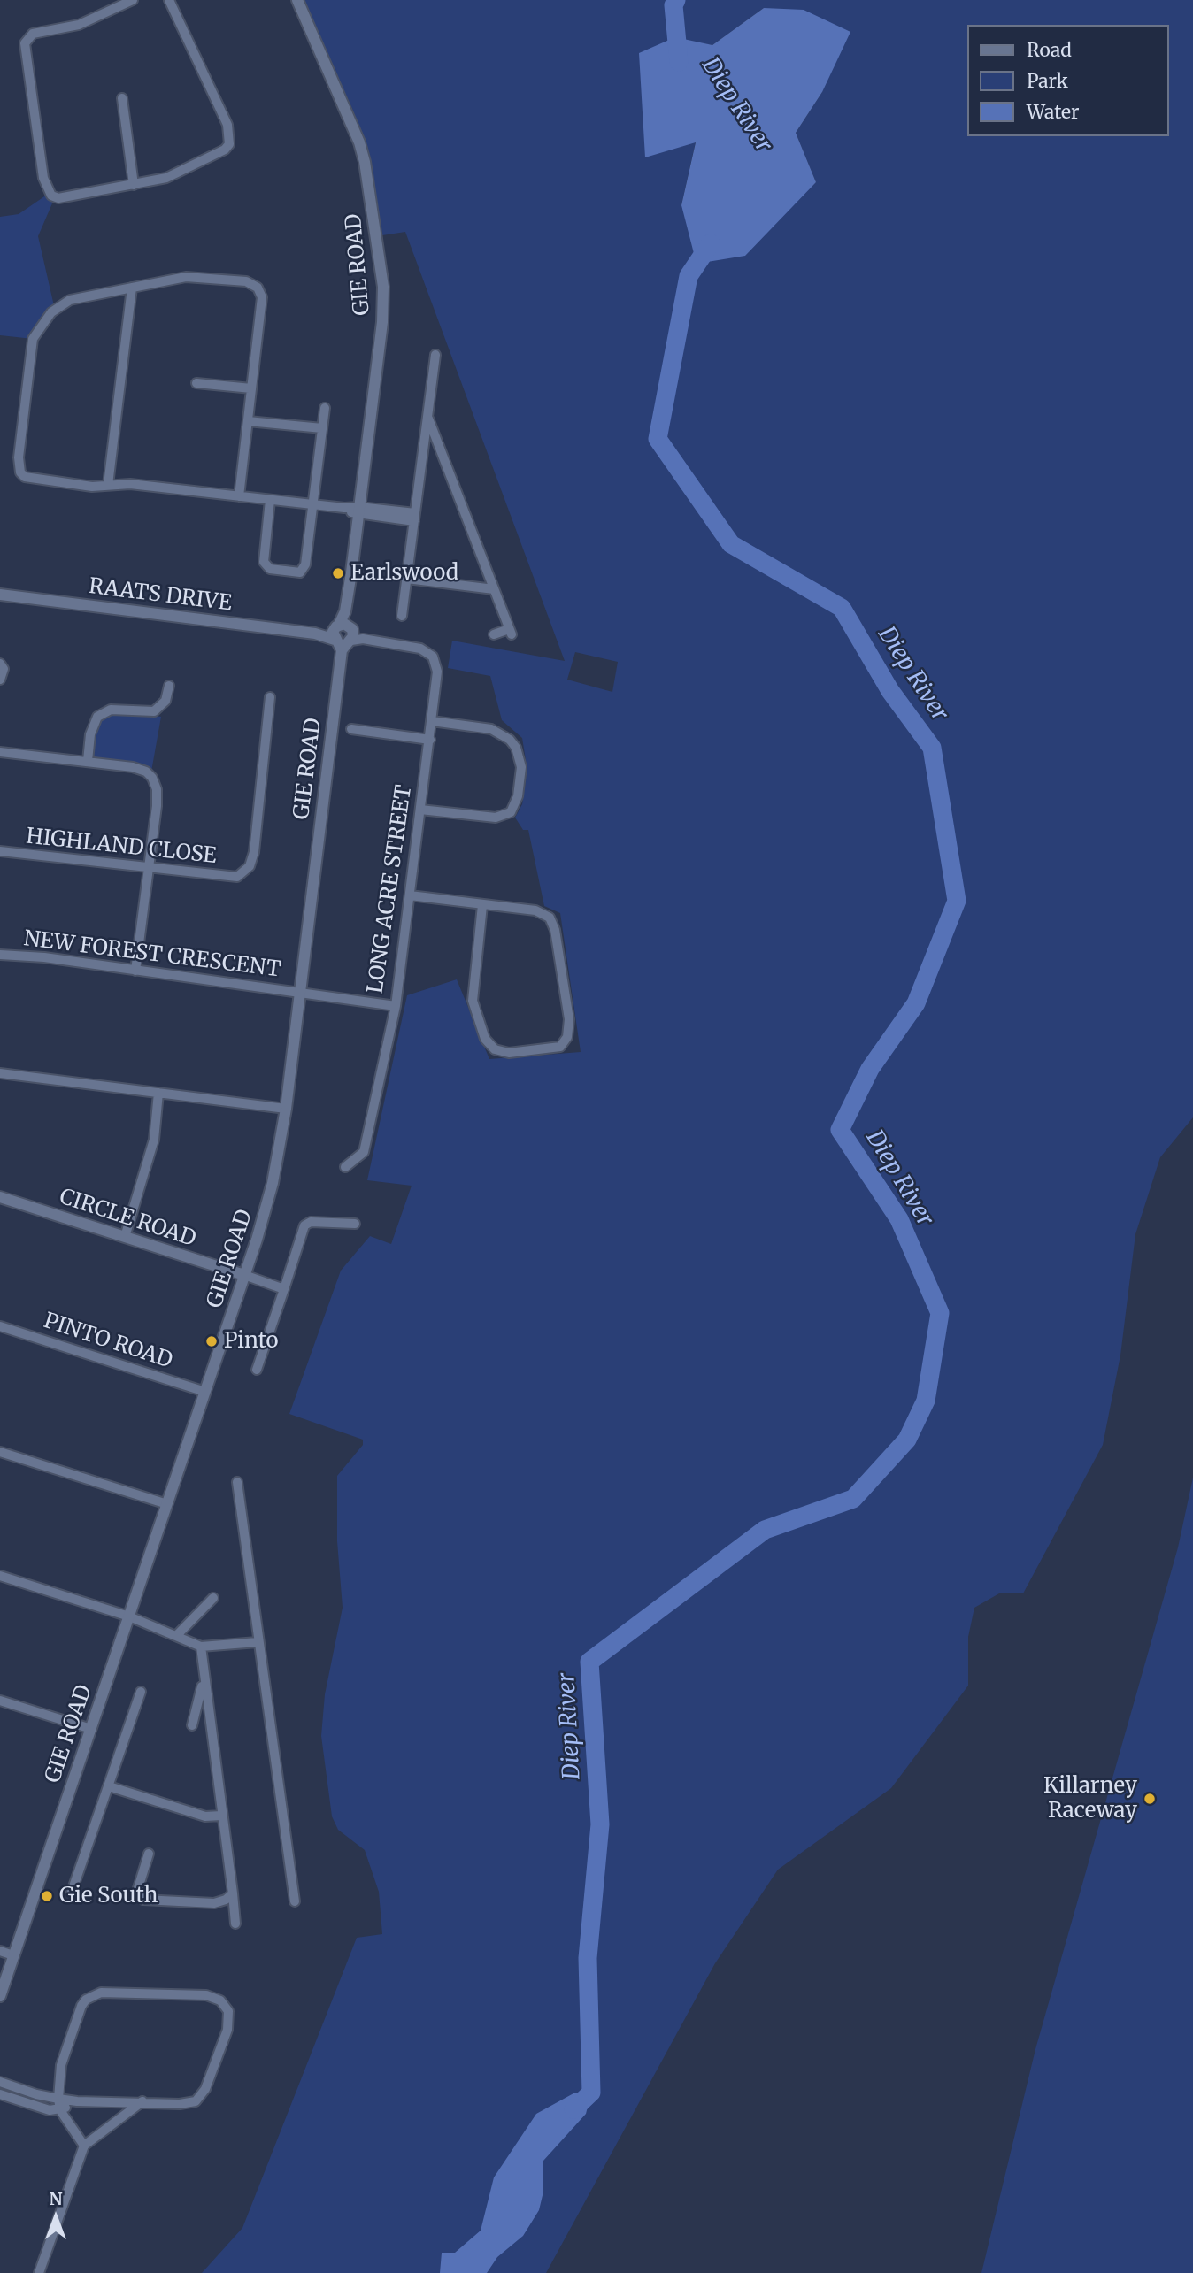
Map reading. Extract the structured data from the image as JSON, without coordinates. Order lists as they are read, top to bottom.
{
  "streets": {
    "street": [
      "GIE ROAD",
      "RAATS DRIVE",
      "HIGHLAND CLOSE",
      "LONG ACRE STREET",
      "NEW FOREST CRESCENT",
      "CIRCLE ROAD",
      "PINTO ROAD"
    ]
  },
  "crossings": [
    ["GIE ROAD", "RAATS DRIVE"],
    ["GIE ROAD", "LONG ACRE STREET"],
    ["GIE ROAD", "NEW FOREST CRESCENT"],
    ["GIE ROAD", "CIRCLE ROAD"],
    ["GIE ROAD", "PINTO ROAD"],
    ["RAATS DRIVE", "LONG ACRE STREET"],
    ["LONG ACRE STREET", "NEW FOREST CRESCENT"]
  ],
  "water": ["Diep River"],
  "places": [
    "Earlswood",
    "Pinto",
    "Killarney Raceway",
    "Gie South"
  ],
  "legend": ["Road", "Park", "Water"],
  "north": "top"
}
